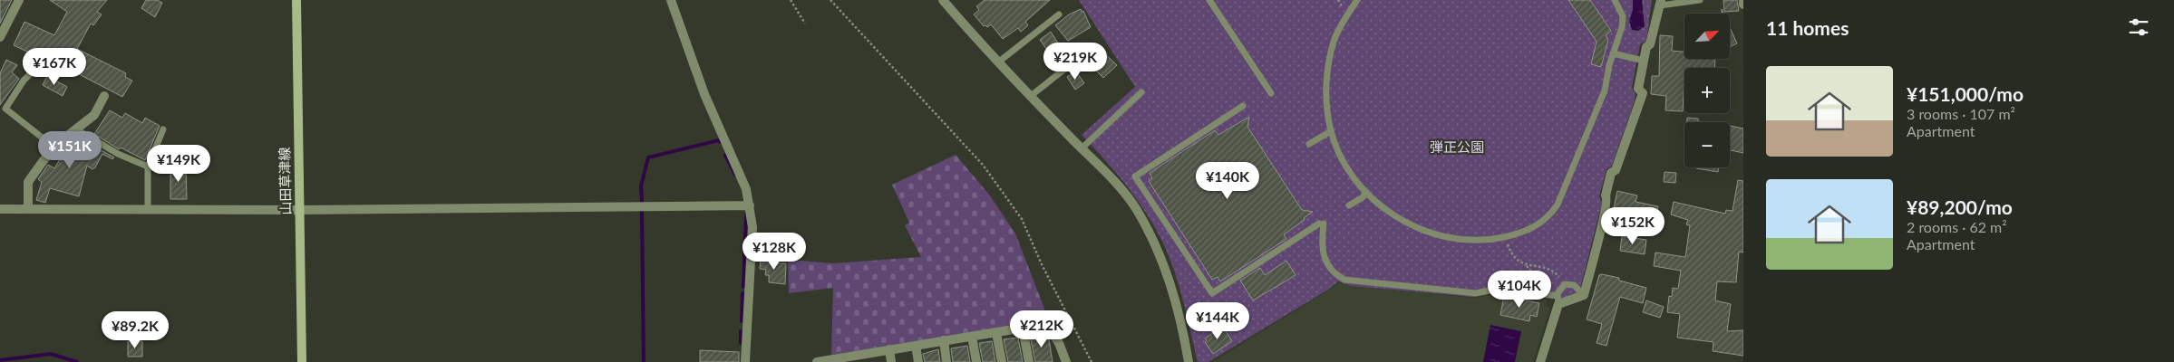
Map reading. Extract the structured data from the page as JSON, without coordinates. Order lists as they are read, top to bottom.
{
  "streets": {
    "main road": ["山田草津線"]
  },
  "parks": ["弾正公園"],
  "north": "top right",
  "page": {
    "heading": "11 homes",
    "map_buttons": ["+", "−"],
    "price": [
      "¥219K",
      "¥167K",
      "¥151K",
      "¥149K",
      "¥140K",
      "¥152K",
      "¥128K",
      "¥104K",
      "¥144K",
      "¥212K",
      "¥89.2K"
    ],
    "list": [
      {
        "name": "¥151,000/mo",
        "note": "3 rooms · 107 m² · Apartment"
      },
      {
        "name": "¥89,200/mo",
        "note": "2 rooms · 62 m² · Apartment"
      }
    ]
  }
}
